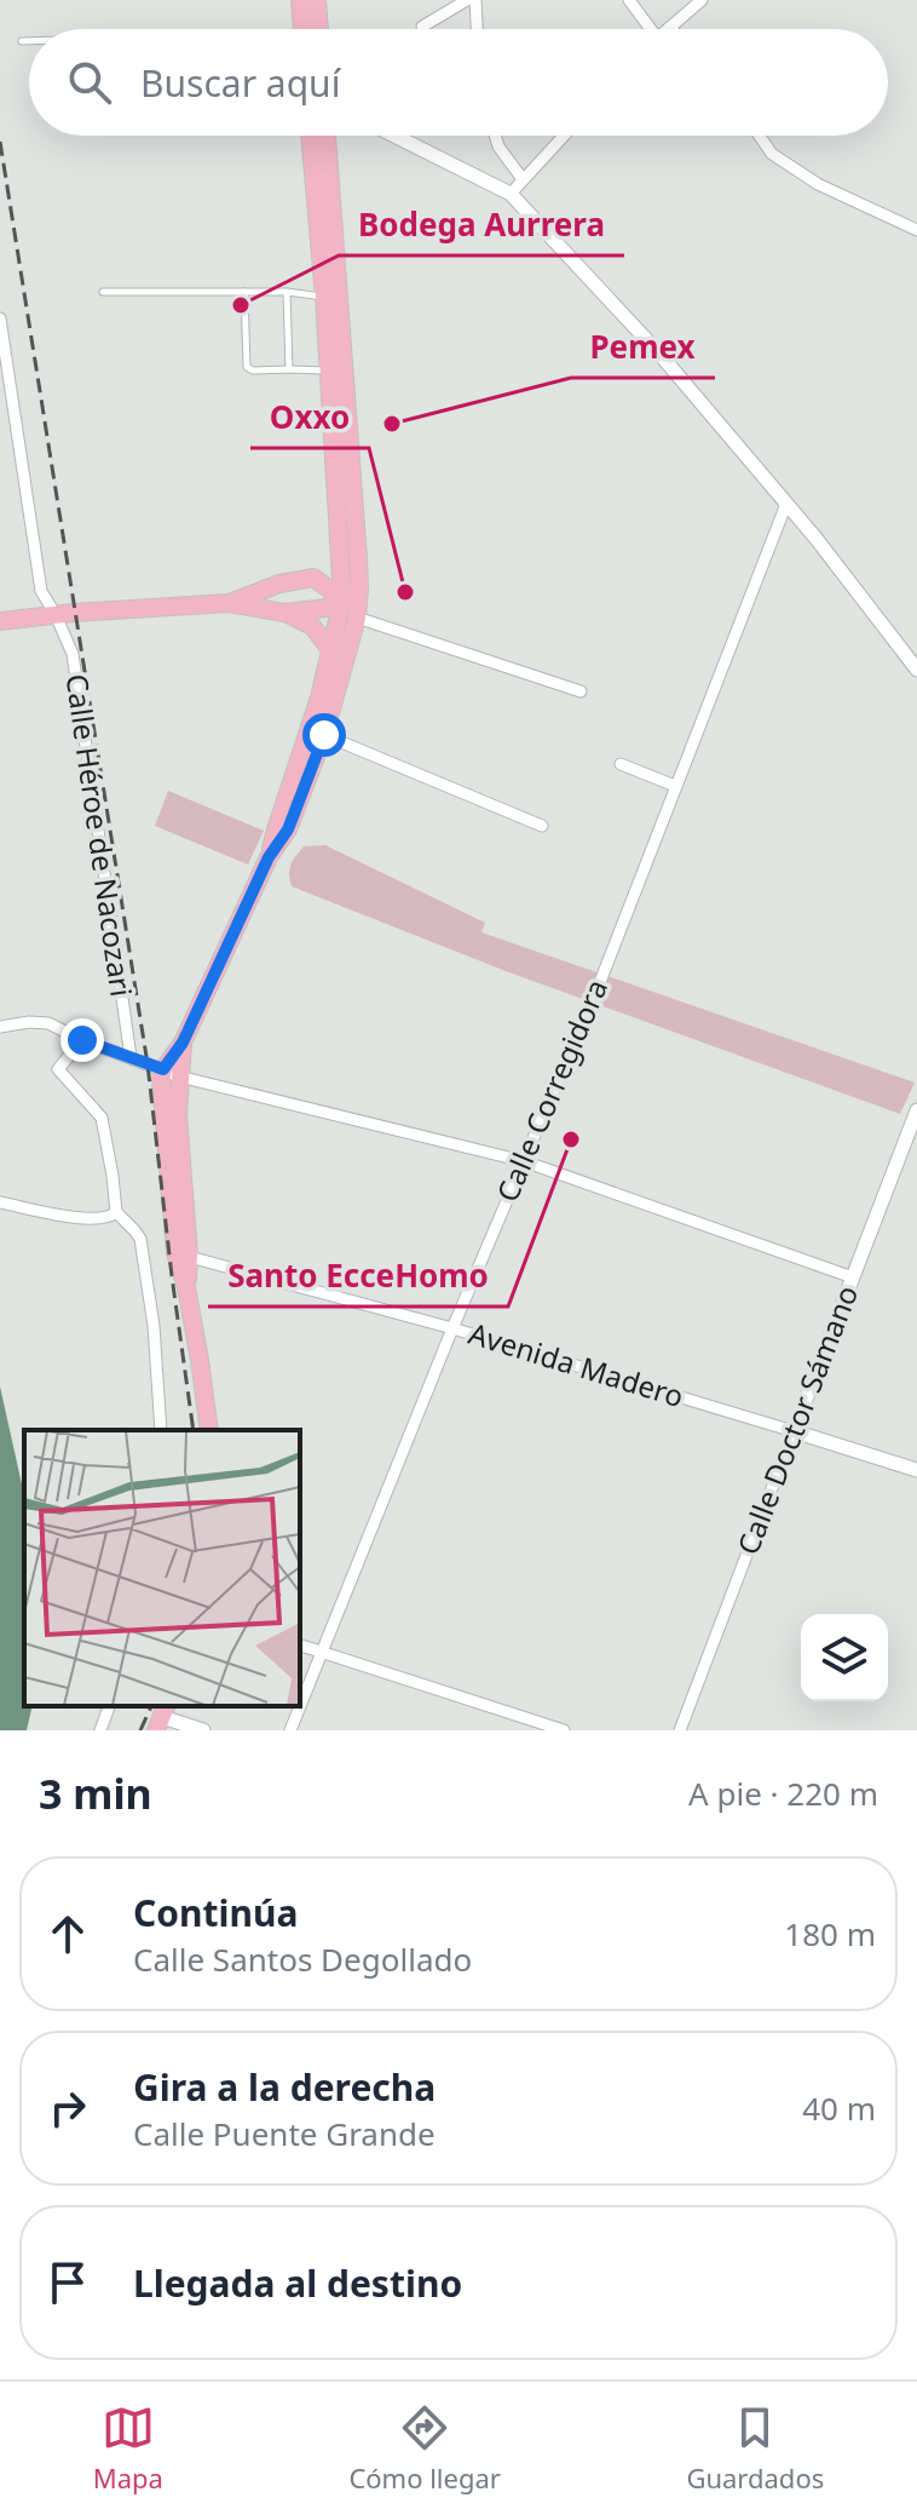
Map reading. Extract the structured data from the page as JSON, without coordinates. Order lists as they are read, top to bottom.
{
  "streets": {
    "street": [
      "Calle Héroe de Nacozari",
      "Calle Corregidora",
      "Avenida Madero",
      "Calle Doctor Sámano"
    ]
  },
  "crossings": [
    ["Calle Corregidora", "Avenida Madero"],
    ["Avenida Madero", "Calle Doctor Sámano"]
  ],
  "places": [
    "Bodega Aurrera",
    "Pemex",
    "Oxxo",
    "Santo EcceHomo"
  ],
  "page": {
    "search": "Buscar aquí",
    "heading": ["3 min", "A pie · 220 m"],
    "list": [
      ["Continúa", "Calle Santos Degollado", "180 m"],
      ["Gira a la derecha", "Calle Puente Grande", "40 m"],
      "Llegada al destino"
    ],
    "nav": ["Mapa", "Cómo llegar", "Guardados"]
  }
}
